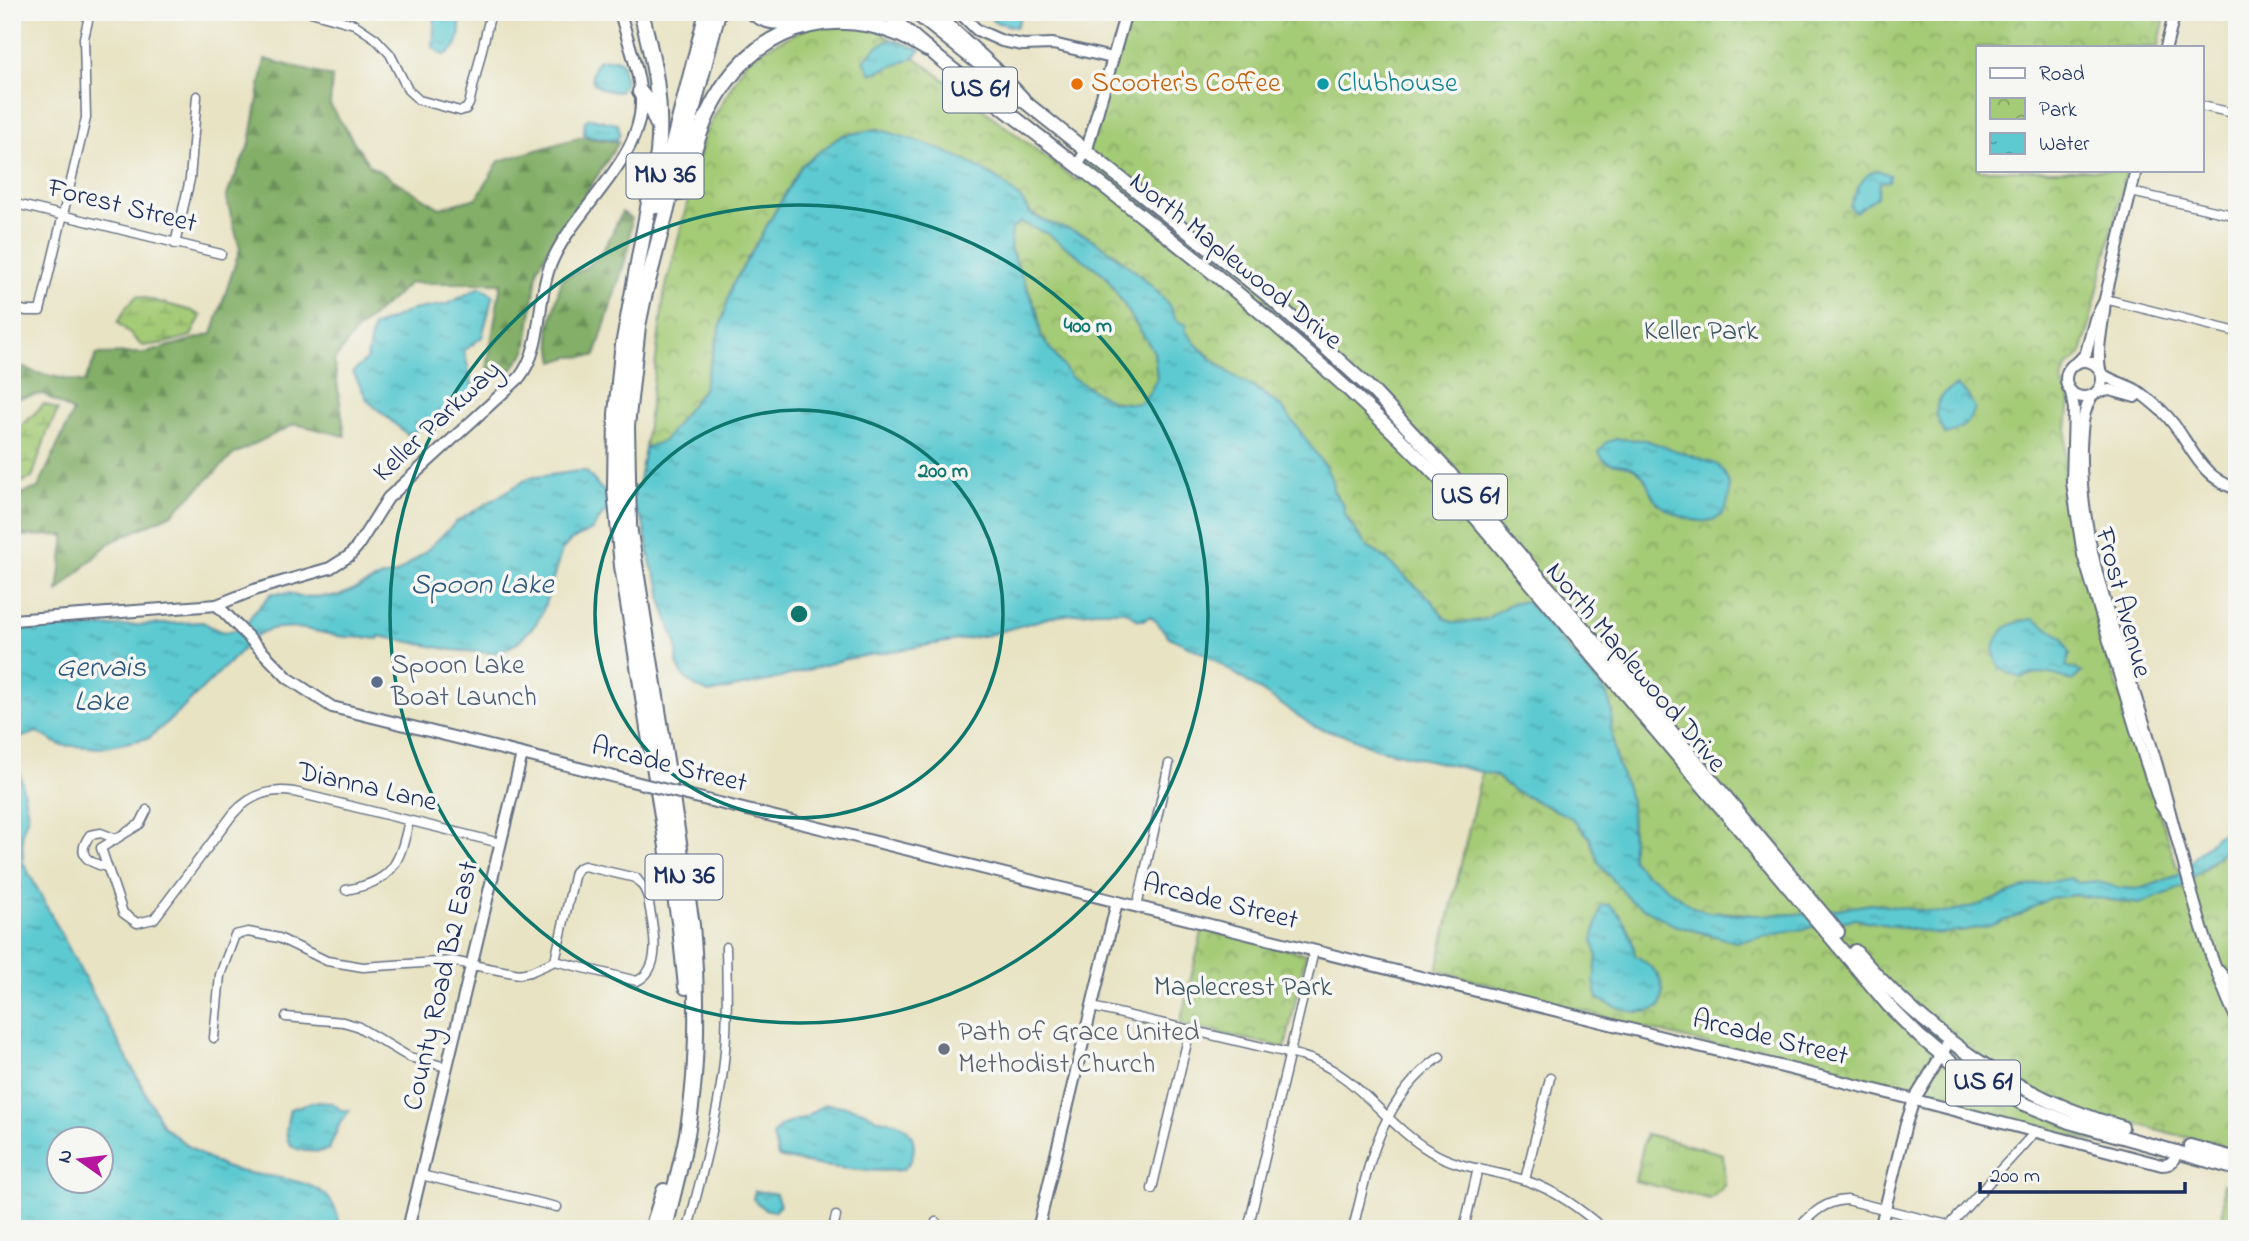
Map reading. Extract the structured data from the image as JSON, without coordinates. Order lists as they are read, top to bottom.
{
  "streets": {
    "highway": ["MN 36"],
    "main road": ["US 61", "North Maplewood Drive"],
    "street": [
      "Forest Street",
      "Keller Parkway",
      "Frost Avenue",
      "Arcade Street",
      "Dianna Lane",
      "County Road B2 East"
    ]
  },
  "crossings": [
    ["US 61", "North Maplewood Drive"],
    ["US 61", "Arcade Street"],
    ["North Maplewood Drive", "Arcade Street"],
    ["Keller Parkway", "Arcade Street"],
    ["Arcade Street", "County Road B2 East"],
    ["Dianna Lane", "County Road B2 East"]
  ],
  "water": ["Spoon Lake", "Gervais Lake"],
  "parks": ["Keller Park", "Maplecrest Park"],
  "places": [
    "Scooter's Coffee",
    "Clubhouse",
    "Spoon Lake Boat Launch",
    "Path of Grace United Methodist Church"
  ],
  "legend": ["Road", "Park", "Water"],
  "scale_bar": "200 m",
  "north": "left",
  "rings": ["400 m", "200 m"]
}
